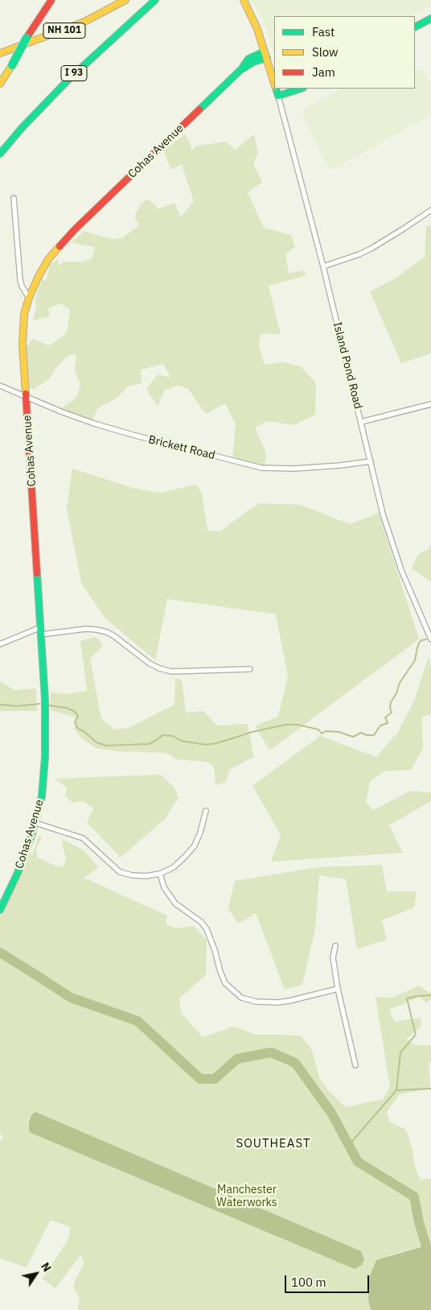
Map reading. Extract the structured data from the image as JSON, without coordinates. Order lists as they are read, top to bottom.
{
  "streets": {
    "main road": [
      "NH 101",
      "I 93",
      "Cohas Avenue",
      "Island Pond Road"
    ],
    "street": ["Brickett Road"]
  },
  "crossings": [
    ["Cohas Avenue", "Island Pond Road"],
    ["Cohas Avenue", "Brickett Road"],
    ["Island Pond Road", "Brickett Road"]
  ],
  "districts": ["SOUTHEAST"],
  "parks": ["Manchester Waterworks"],
  "legend": ["Fast", "Slow", "Jam"],
  "scale_bar": "100 m",
  "north": "top right"
}
